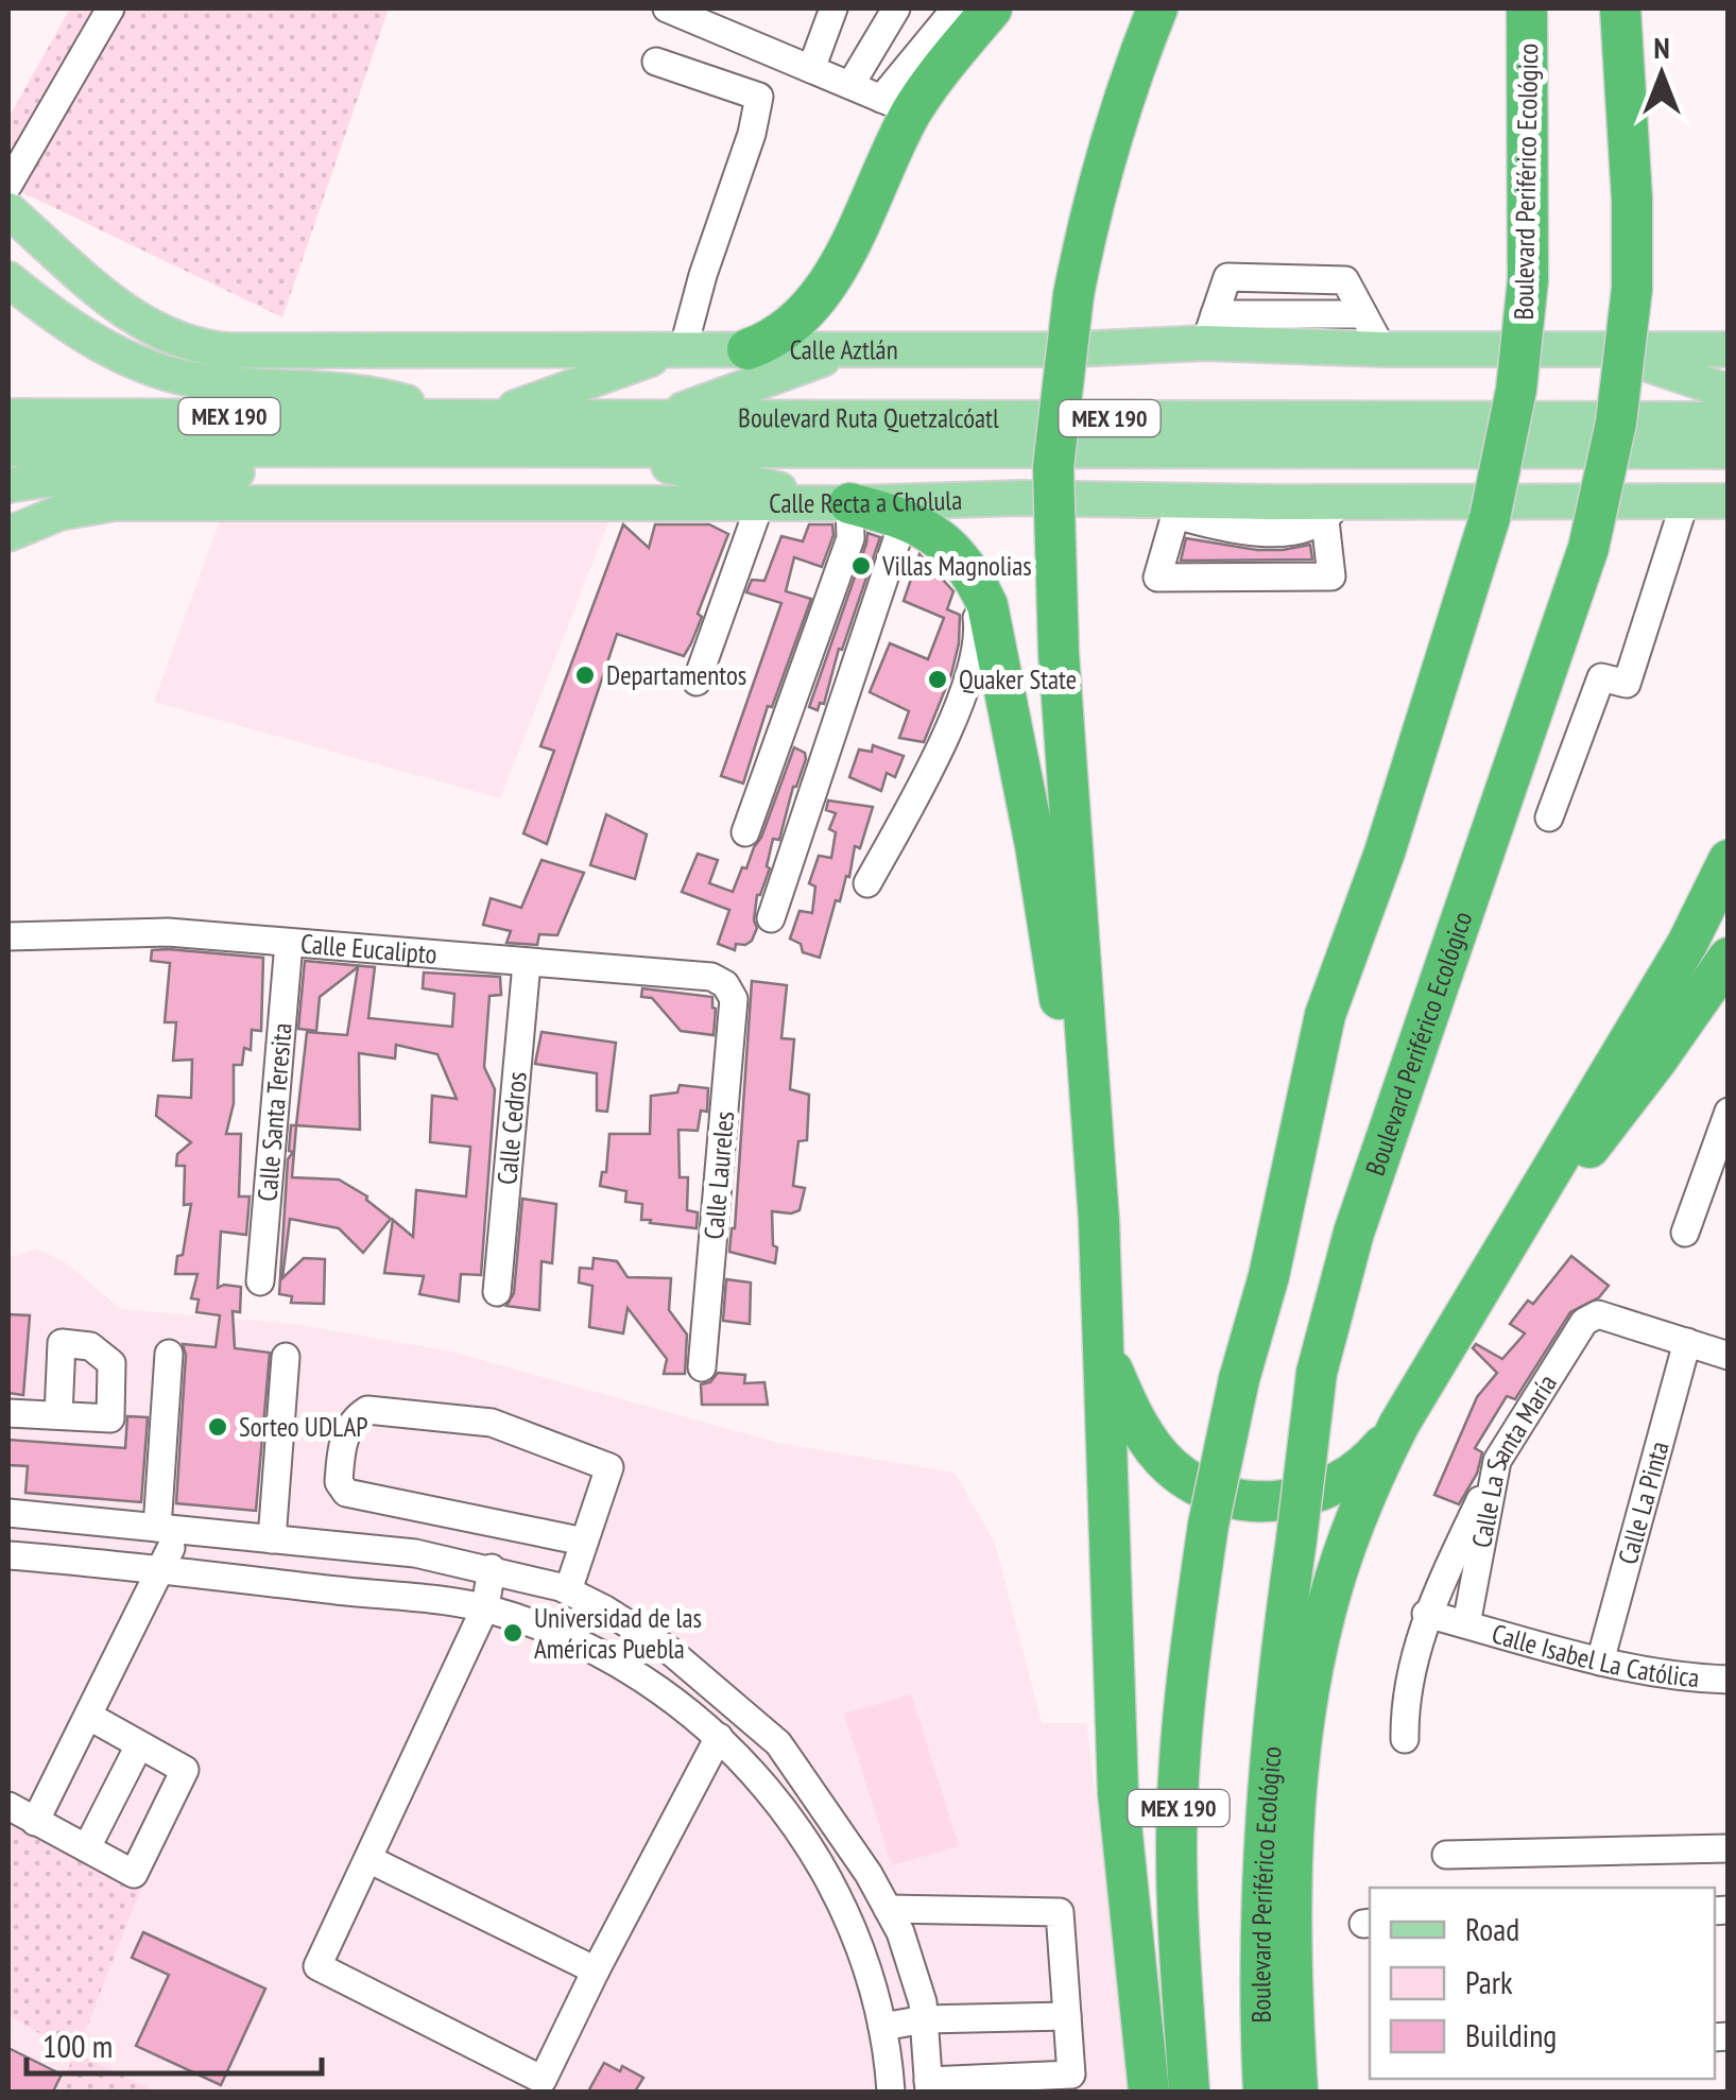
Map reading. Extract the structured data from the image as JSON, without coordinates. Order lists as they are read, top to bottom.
{
  "streets": {
    "highway": ["Boulevard Periférico Ecológico", "MEX 190"],
    "main road": ["Calle Aztlán", "Boulevard Ruta Quetzalcóatl", "Calle Recta a Cholula"],
    "street": [
      "Calle Eucalipto",
      "Calle Santa Teresita",
      "Calle Cedros",
      "Calle Laureles",
      "Calle La Santa María",
      "Calle La Pinta",
      "Calle Isabel La Católica"
    ]
  },
  "crossings": [
    ["Calle Eucalipto", "Calle Santa Teresita"],
    ["Calle Eucalipto", "Calle Cedros"],
    ["Calle Eucalipto", "Calle Laureles"],
    ["Calle La Santa María", "Calle La Pinta"],
    ["Calle La Santa María", "Calle Isabel La Católica"],
    ["Calle La Pinta", "Calle Isabel La Católica"]
  ],
  "places": [
    "Villas Magnolias",
    "Departamentos",
    "Quaker State",
    "Sorteo UDLAP",
    "Universidad de las Américas Puebla"
  ],
  "legend": ["Road", "Park", "Building"],
  "scale_bar": "100 m",
  "north": "top"
}
